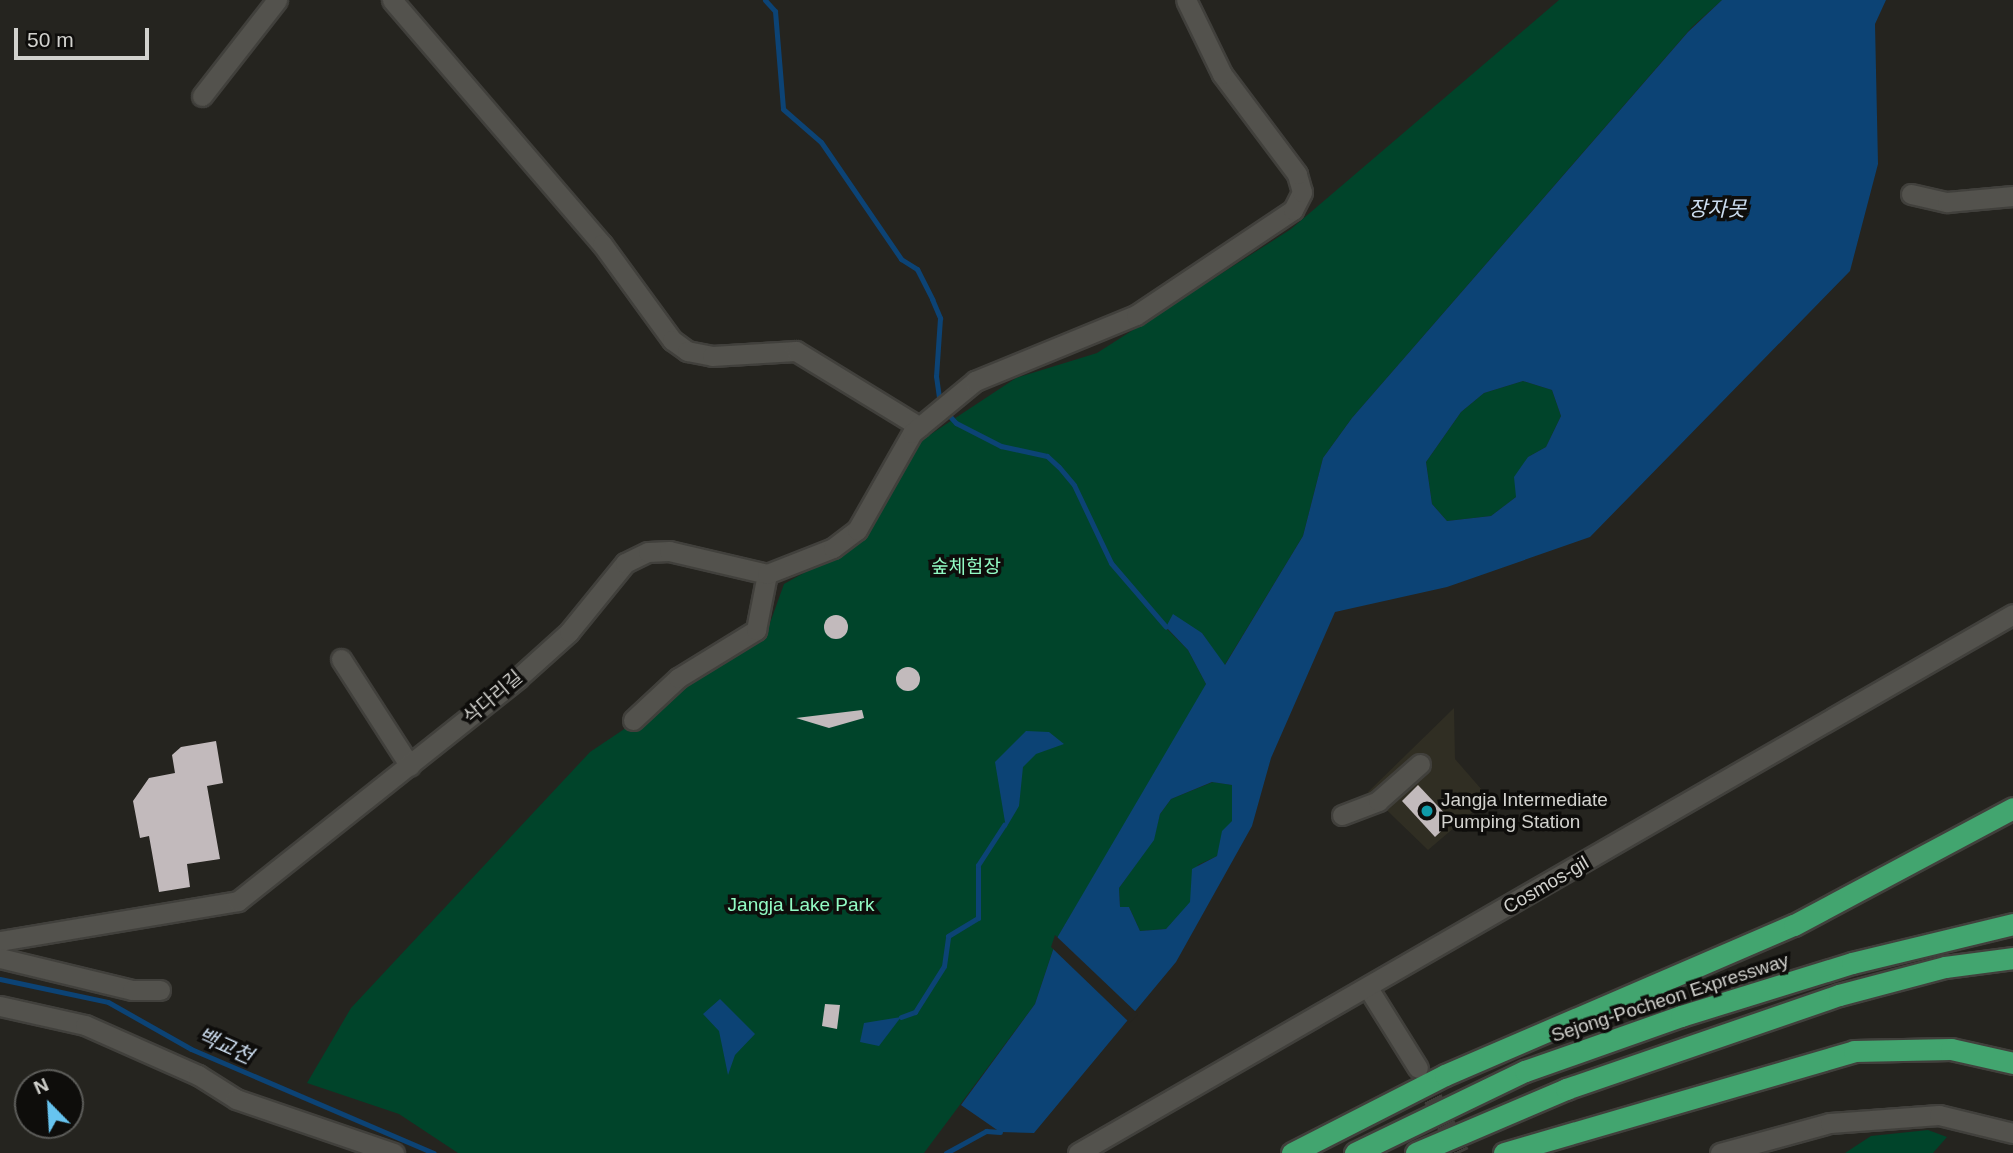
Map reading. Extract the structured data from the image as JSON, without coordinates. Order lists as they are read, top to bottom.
{
  "streets": {
    "highway": ["Sejong-Pocheon Expressway"],
    "street": ["삭다리길", "Cosmos-gil"]
  },
  "water": ["장자못", "백교천"],
  "parks": ["숲체험장", "Jangja Lake Park"],
  "places": ["Jangja Intermediate Pumping Station"],
  "scale_bar": "50 m",
  "north": "top left"
}
